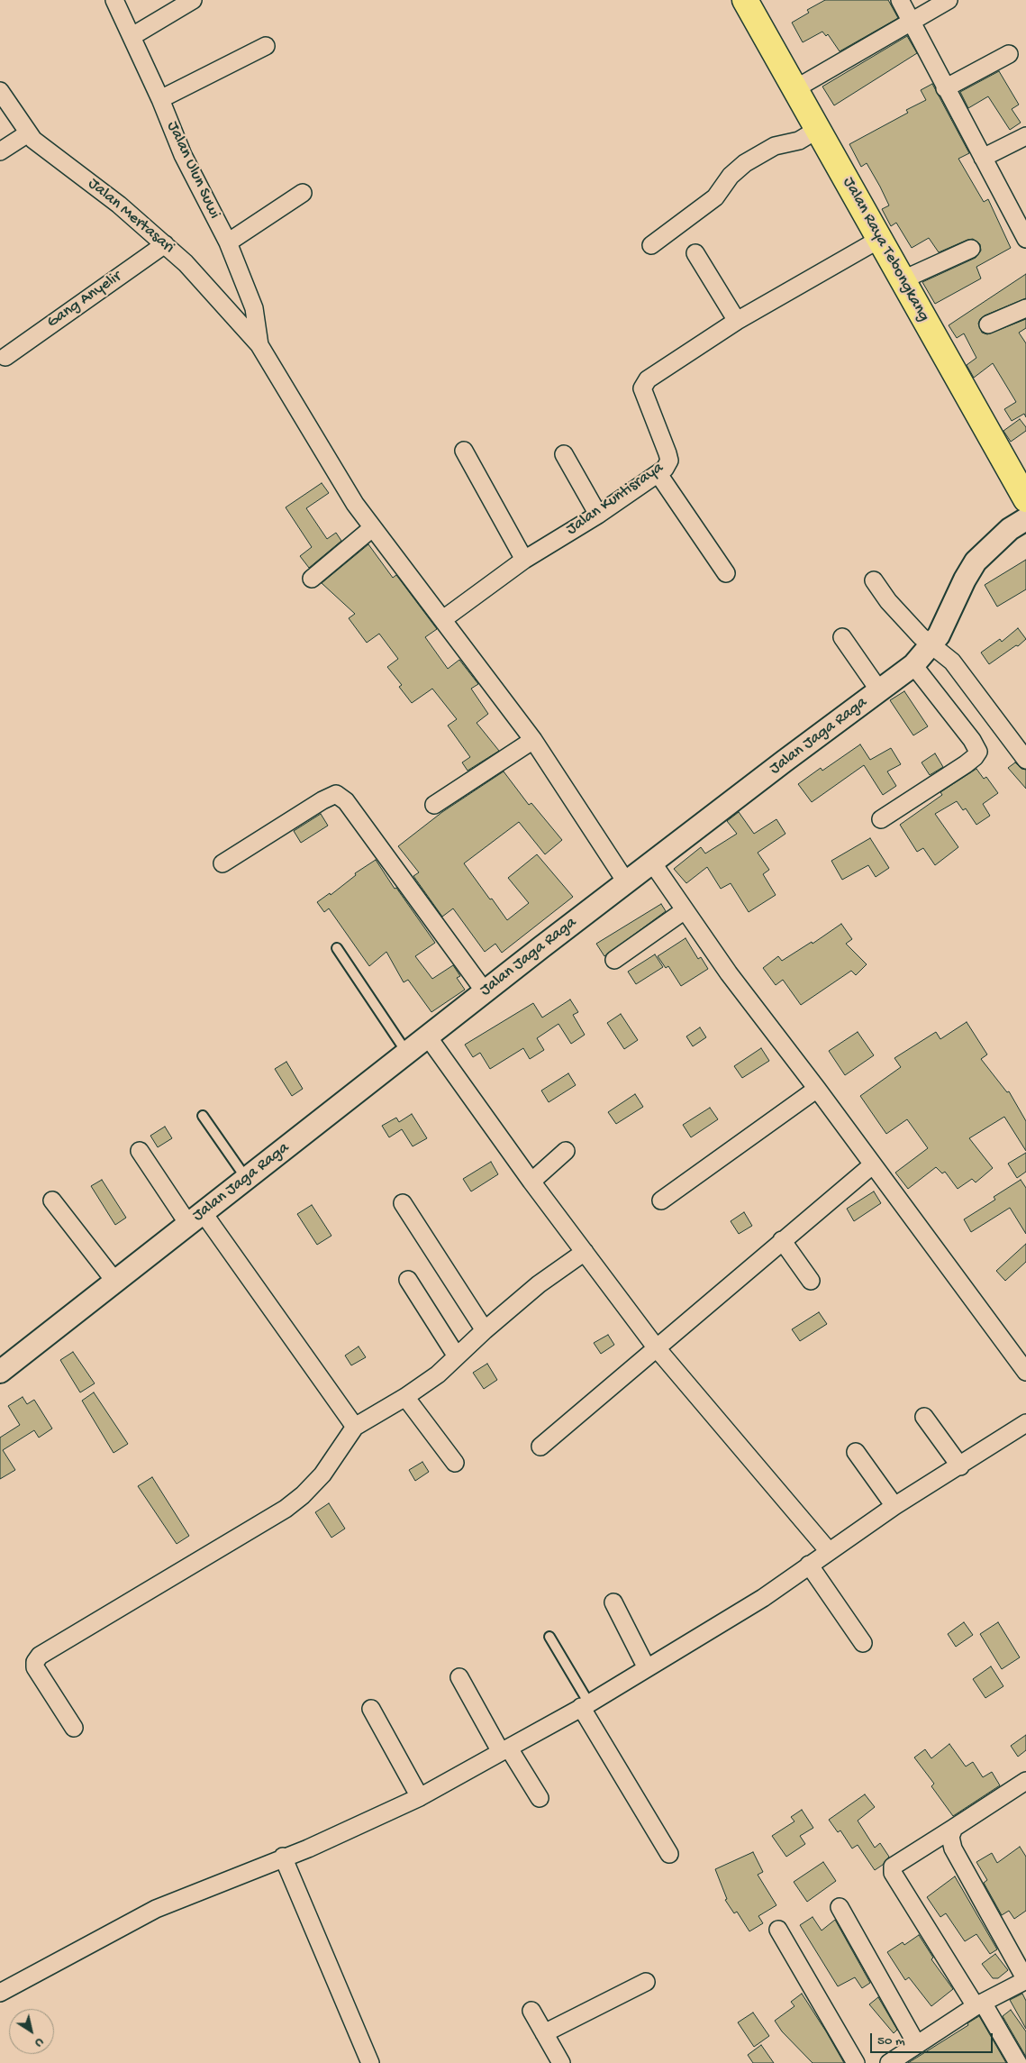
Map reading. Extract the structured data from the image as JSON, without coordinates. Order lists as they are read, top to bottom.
{
  "streets": {
    "main road": ["Jalan Raya Tebongkang"],
    "street": [
      "Jalan Ulun Suwi",
      "Jalan Mertasari",
      "Gang Anyelir",
      "Jalan Kuntisraya",
      "Jalan Jaga Raga"
    ]
  },
  "crossings": [
    ["Jalan Ulun Suwi", "Jalan Mertasari"],
    ["Jalan Mertasari", "Gang Anyelir"],
    ["Jalan Raya Tebongkang", "Jalan Kuntisraya"]
  ],
  "scale_bar": "50 m",
  "north": "bottom right"
}
